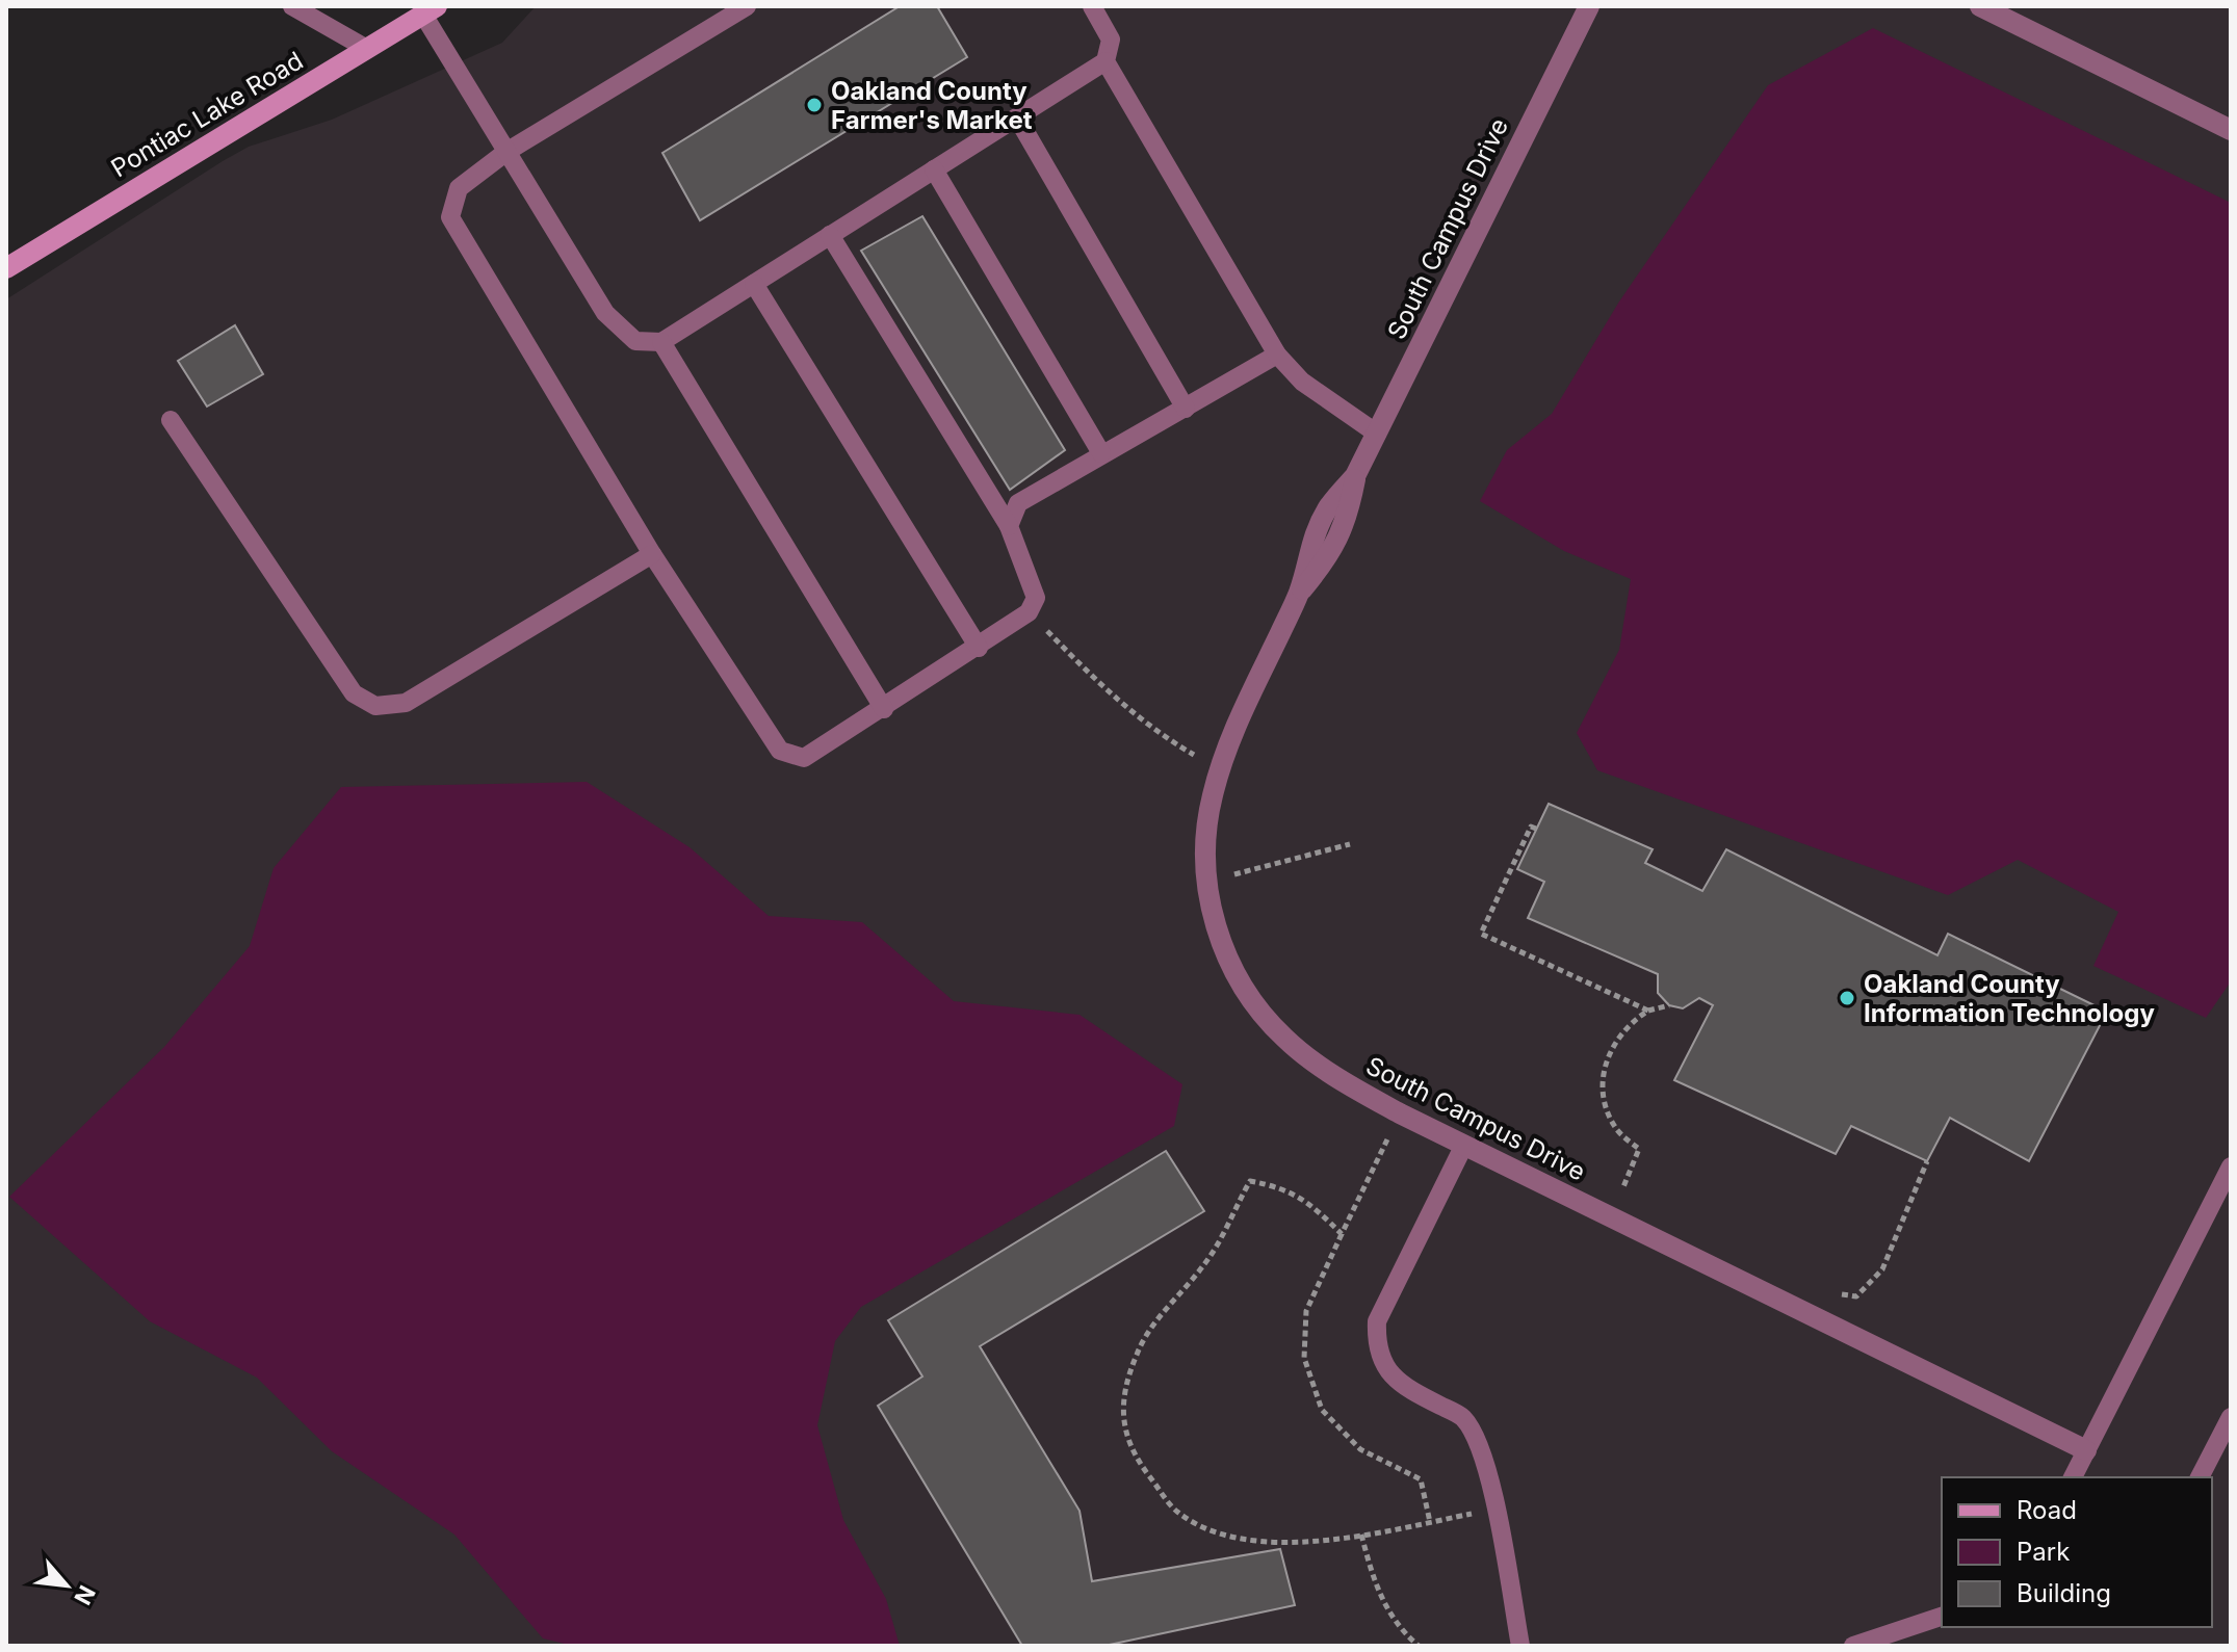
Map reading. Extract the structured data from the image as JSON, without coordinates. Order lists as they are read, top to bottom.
{
  "streets": {
    "main road": ["Pontiac Lake Road"],
    "street": ["South Campus Drive"]
  },
  "places": ["Oakland County Farmer's Market", "Oakland County Information Technology"],
  "legend": ["Road", "Park", "Building"],
  "north": "bottom right"
}
